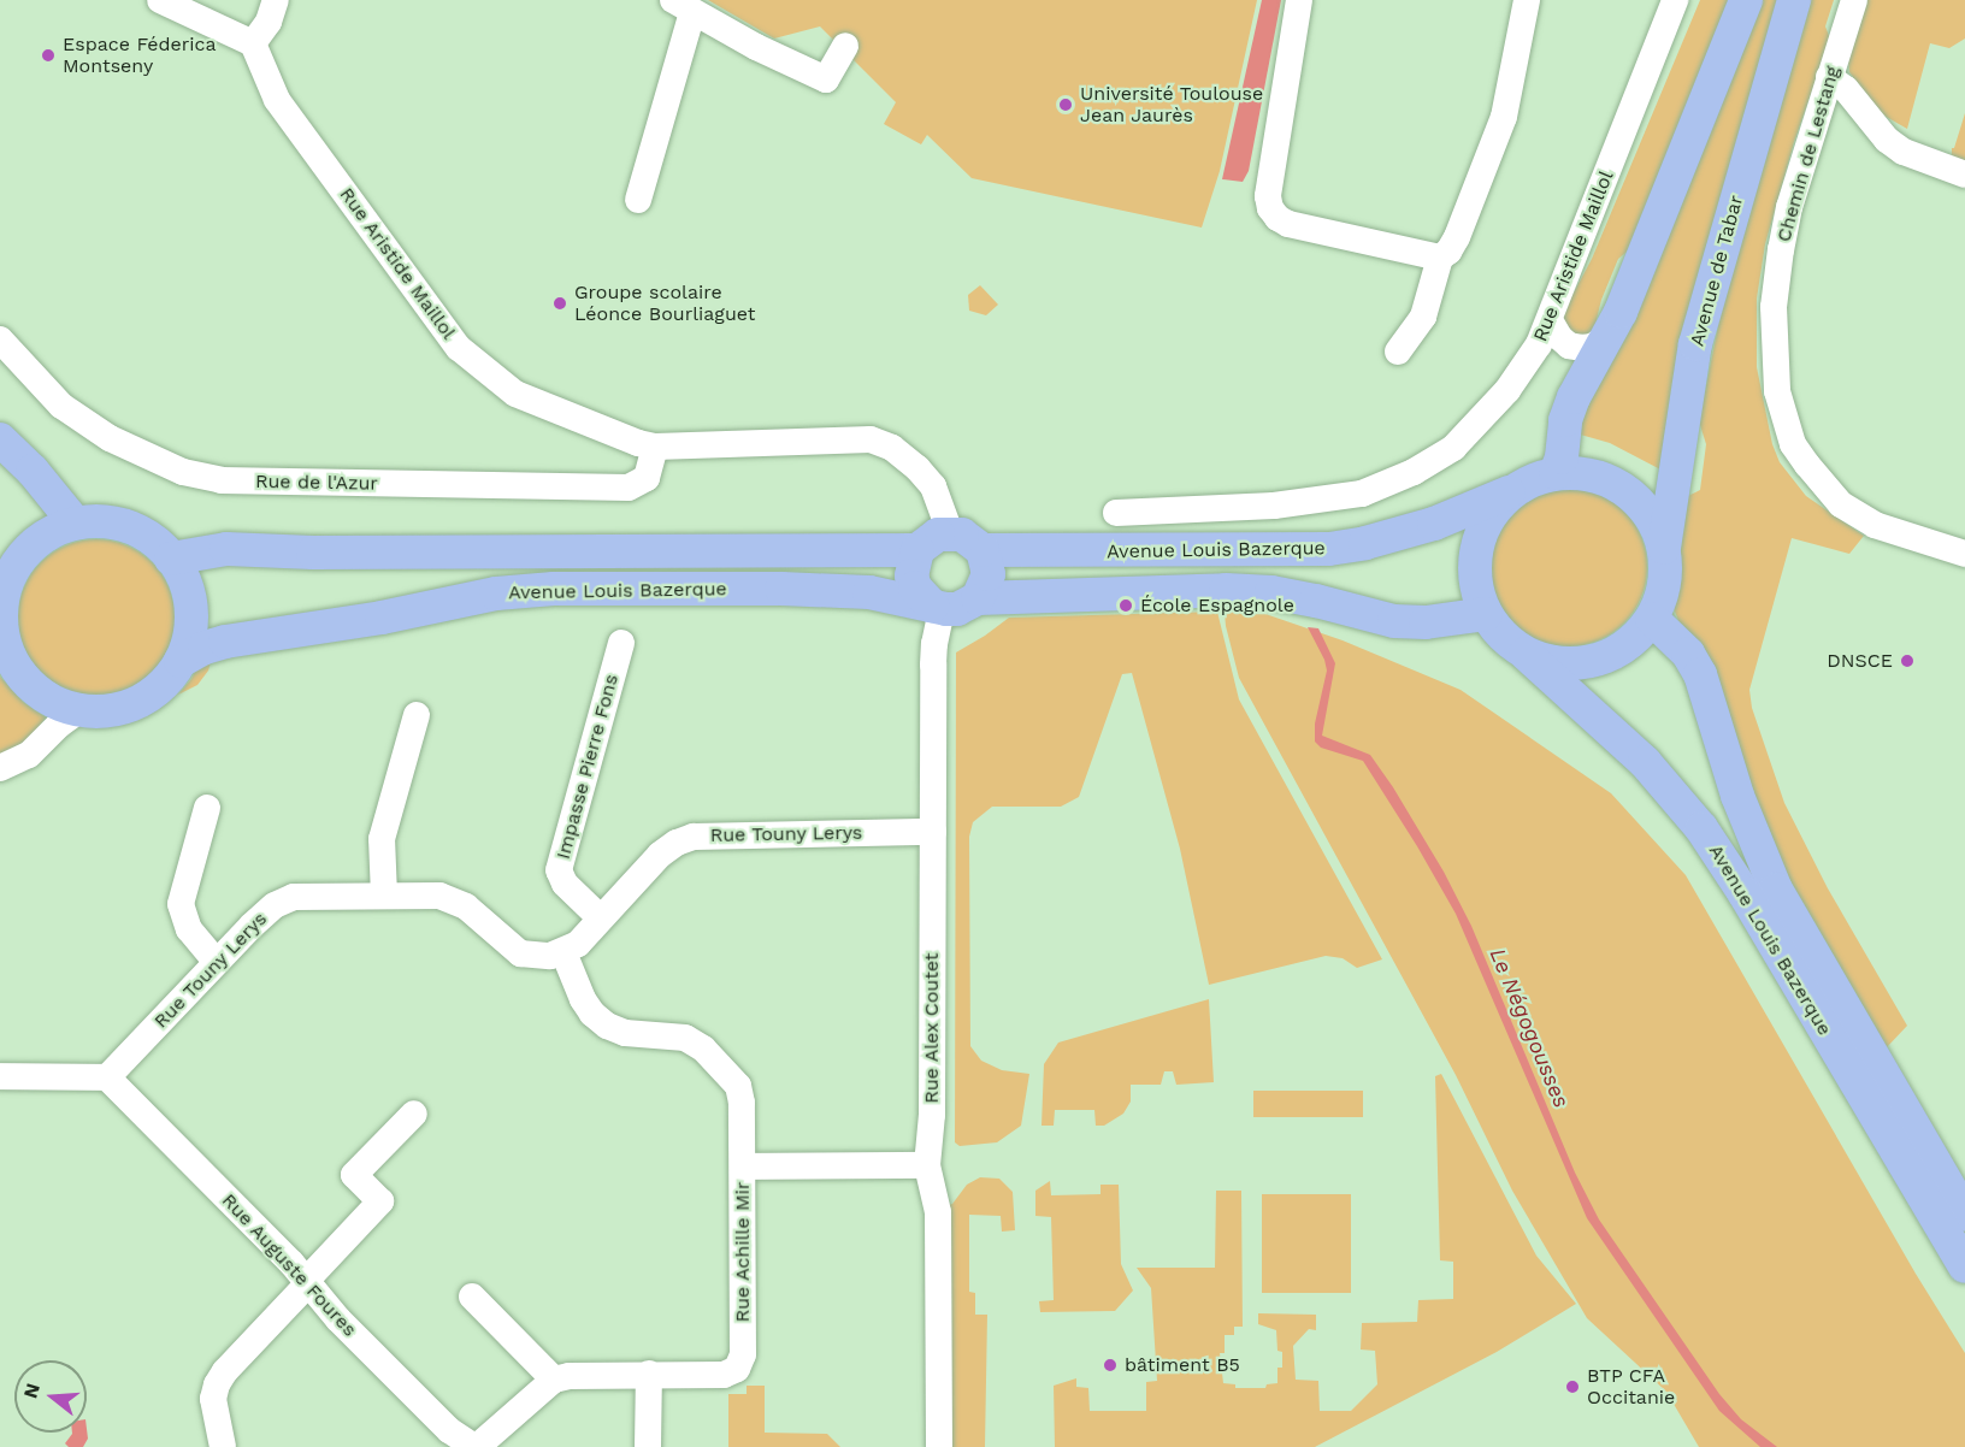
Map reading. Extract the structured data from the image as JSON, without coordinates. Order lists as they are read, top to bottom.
{
  "streets": {
    "main road": ["Avenue de Tabar", "Avenue Louis Bazerque"],
    "street": [
      "Chemin de Lestang",
      "Rue Aristide Maillol",
      "Rue de l'Azur",
      "Impasse Pierre Fons",
      "Rue Touny Lerys",
      "Rue Alex Coutet",
      "Rue Achille Mir",
      "Rue Auguste Foures"
    ]
  },
  "crossings": [
    ["Rue Aristide Maillol", "Rue de l'Azur"],
    ["Rue Aristide Maillol", "Avenue Louis Bazerque"],
    ["Rue Aristide Maillol", "Rue Alex Coutet"],
    ["Avenue de Tabar", "Avenue Louis Bazerque"],
    ["Avenue Louis Bazerque", "Rue Alex Coutet"],
    ["Impasse Pierre Fons", "Rue Touny Lerys"],
    ["Rue Touny Lerys", "Rue Alex Coutet"],
    ["Rue Touny Lerys", "Rue Achille Mir"],
    ["Rue Touny Lerys", "Rue Auguste Foures"]
  ],
  "water": ["Le Négogousses"],
  "places": [
    "Espace Féderica Montseny",
    "Université Toulouse Jean Jaurès",
    "Groupe scolaire Léonce Bourliaguet",
    "École Espagnole",
    "DNSCE",
    "bâtiment B5",
    "BTP CFA Occitanie"
  ],
  "north": "left"
}
